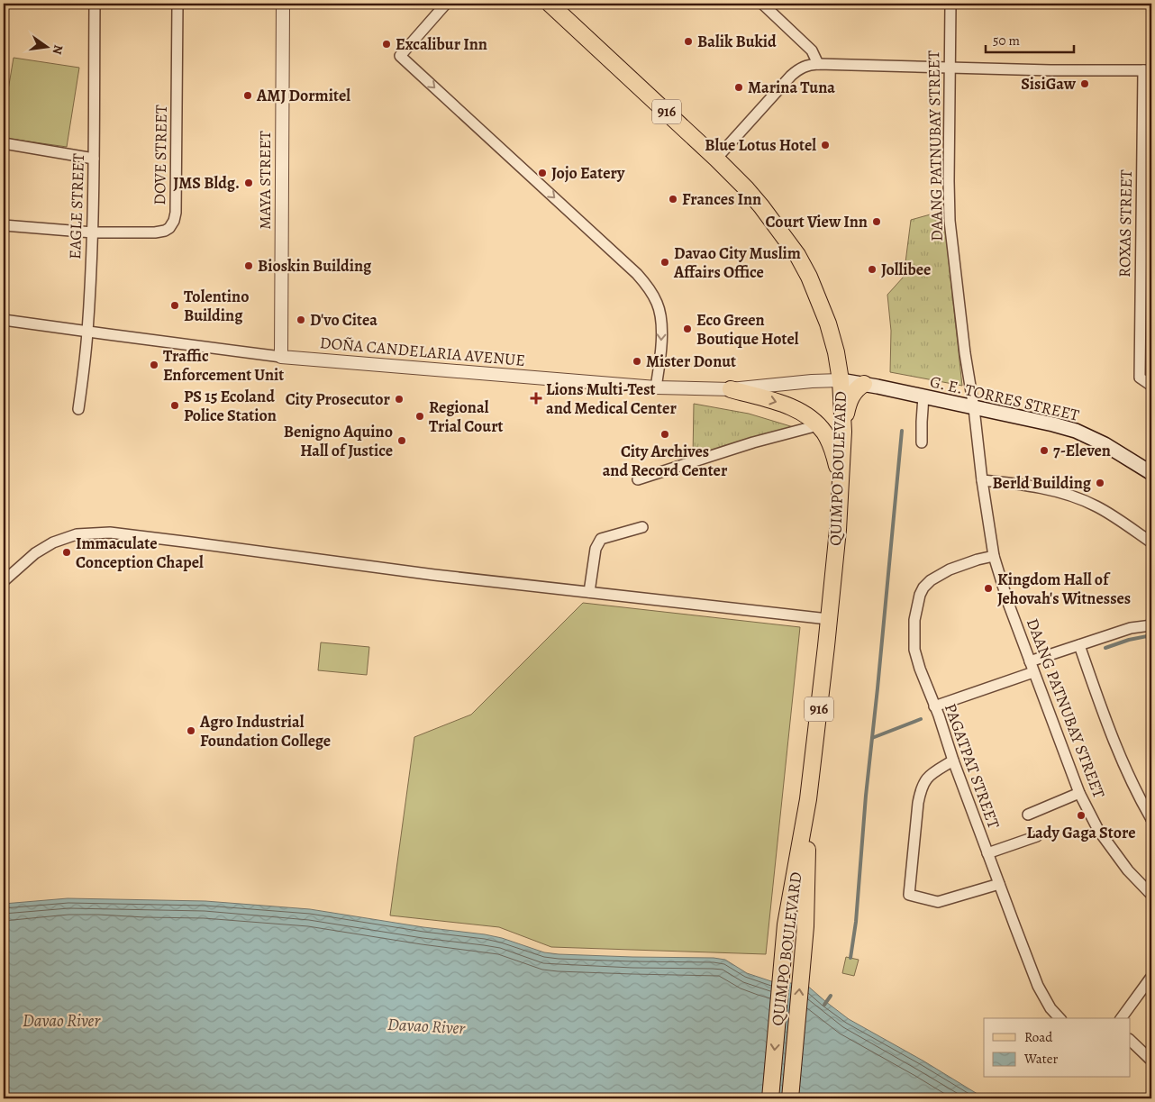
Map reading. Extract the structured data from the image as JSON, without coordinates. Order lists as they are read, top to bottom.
{
  "streets": {
    "main road": ["916", "G. E. TORRES STREET", "QUIMPO BOULEVARD"],
    "street": [
      "DAANG PATNUBAY STREET",
      "DOVE STREET",
      "MAYA STREET",
      "EAGLE STREET",
      "ROXAS STREET",
      "DOÑA CANDELARIA AVENUE",
      "PAGATPAT STREET"
    ]
  },
  "crossings": [
    ["DAANG PATNUBAY STREET", "G. E. TORRES STREET"],
    ["DAANG PATNUBAY STREET", "PAGATPAT STREET"],
    ["DOVE STREET", "EAGLE STREET"],
    ["MAYA STREET", "DOÑA CANDELARIA AVENUE"],
    ["EAGLE STREET", "DOÑA CANDELARIA AVENUE"],
    ["DOÑA CANDELARIA AVENUE", "G. E. TORRES STREET"],
    ["DOÑA CANDELARIA AVENUE", "QUIMPO BOULEVARD"],
    ["G. E. TORRES STREET", "QUIMPO BOULEVARD"]
  ],
  "water": ["Davao River"],
  "places": {
    "other": [
      "Balik Bukid",
      "Excalibur Inn",
      "SisiGaw",
      "Marina Tuna",
      "AMJ Dormitel",
      "Blue Lotus Hotel",
      "Jojo Eatery",
      "JMS Bldg.",
      "Frances Inn",
      "Court View Inn",
      "Davao City Muslim Affairs Office",
      "Bioskin Building",
      "Jollibee",
      "Tolentino Building",
      "D'vo Citea",
      "Eco Green Boutique Hotel",
      "Mister Donut",
      "Traffic Enforcement Unit",
      "City Prosecutor",
      "PS 15 Ecoland Police Station",
      "Regional Trial Court",
      "City Archives and Record Center",
      "Benigno Aquino Hall of Justice",
      "7-Eleven",
      "Berld Building",
      "Immaculate Conception Chapel",
      "Kingdom Hall of Jehovah's Witnesses",
      "Agro Industrial Foundation College",
      "Lady Gaga Store"
    ],
    "health": ["Lions Multi-Test and Medical Center"]
  },
  "legend": ["Road", "Water"],
  "scale_bar": "50 m",
  "north": "right"
}
